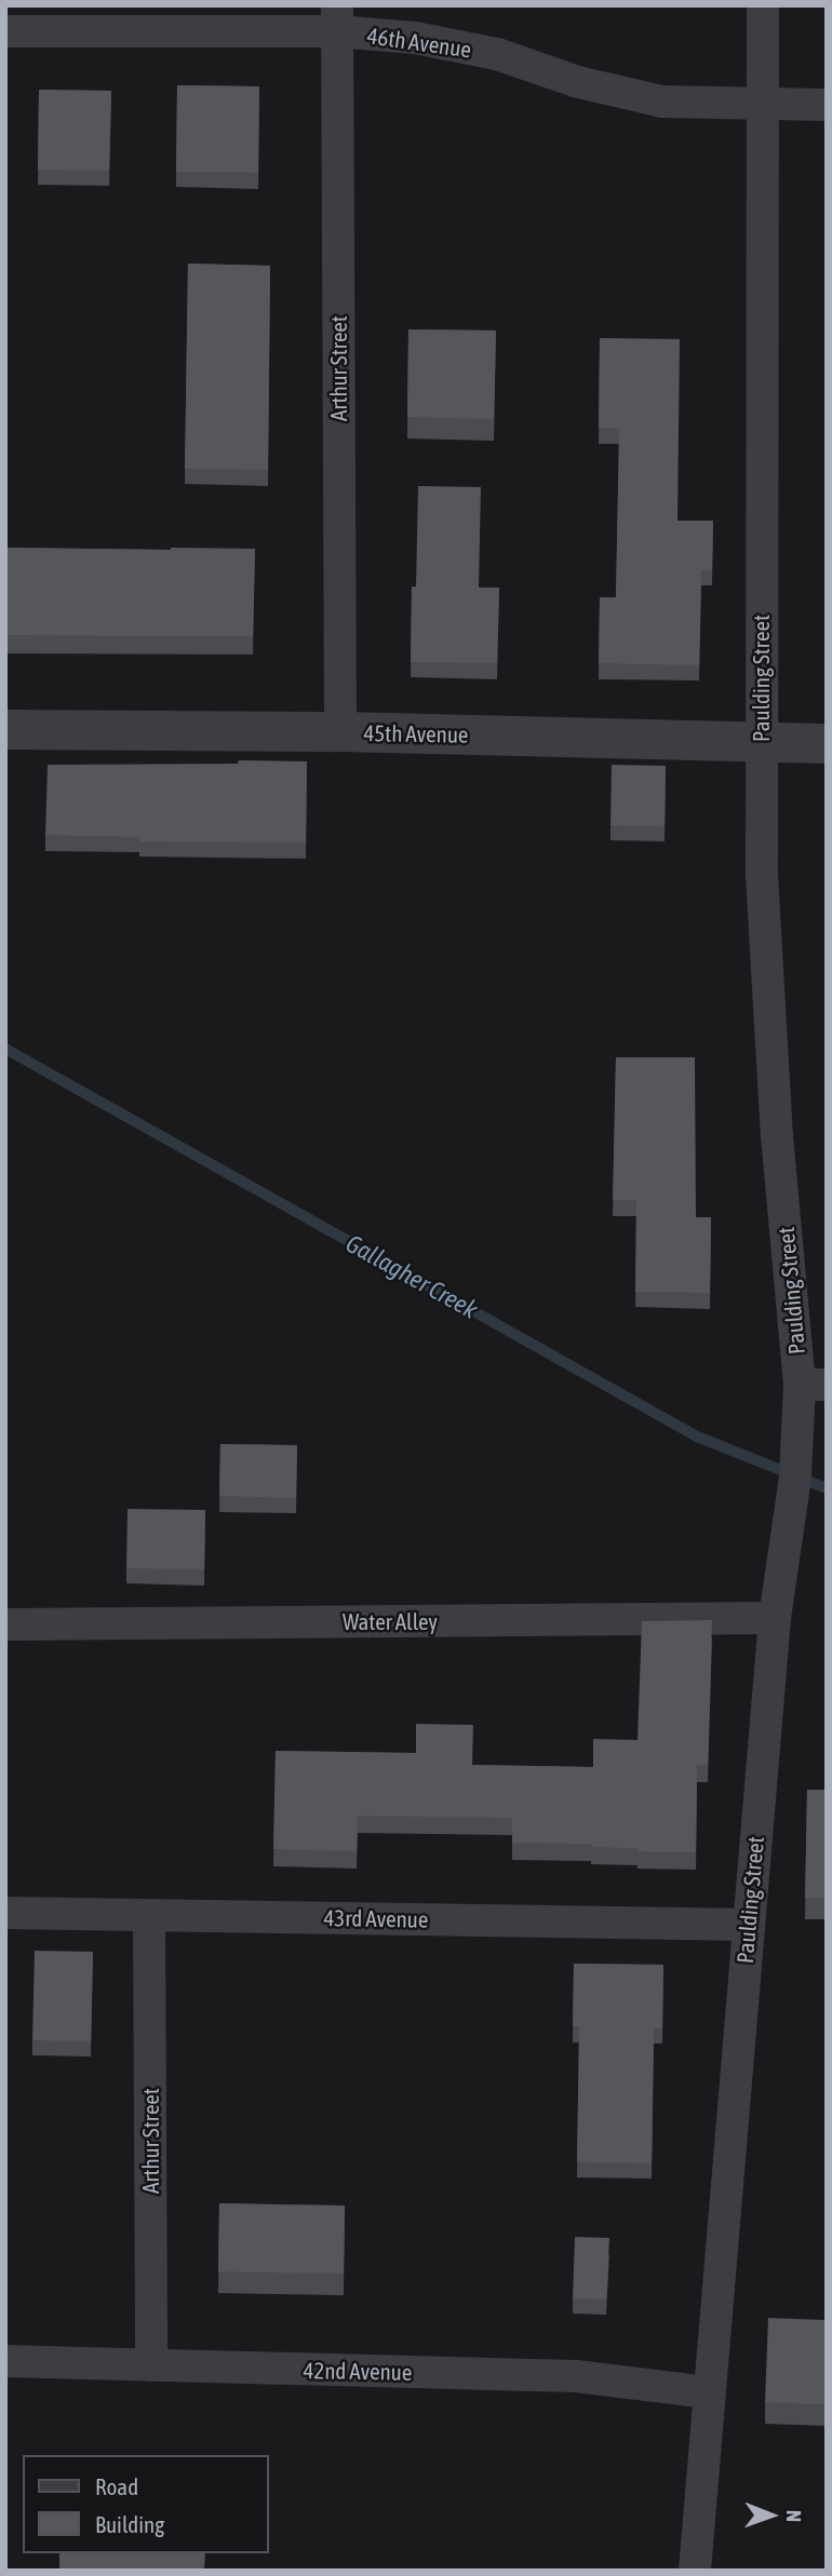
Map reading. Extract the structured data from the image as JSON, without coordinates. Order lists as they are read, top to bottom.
{
  "streets": {
    "street": [
      "46th Avenue",
      "Arthur Street",
      "Paulding Street",
      "45th Avenue",
      "Water Alley",
      "43rd Avenue",
      "42nd Avenue"
    ]
  },
  "crossings": [
    ["46th Avenue", "Arthur Street"],
    ["46th Avenue", "Paulding Street"],
    ["Arthur Street", "45th Avenue"],
    ["Arthur Street", "43rd Avenue"],
    ["Arthur Street", "42nd Avenue"],
    ["Paulding Street", "45th Avenue"],
    ["Paulding Street", "Water Alley"],
    ["Paulding Street", "43rd Avenue"],
    ["Paulding Street", "42nd Avenue"]
  ],
  "water": ["Gallagher Creek"],
  "legend": ["Road", "Building"],
  "north": "right"
}
